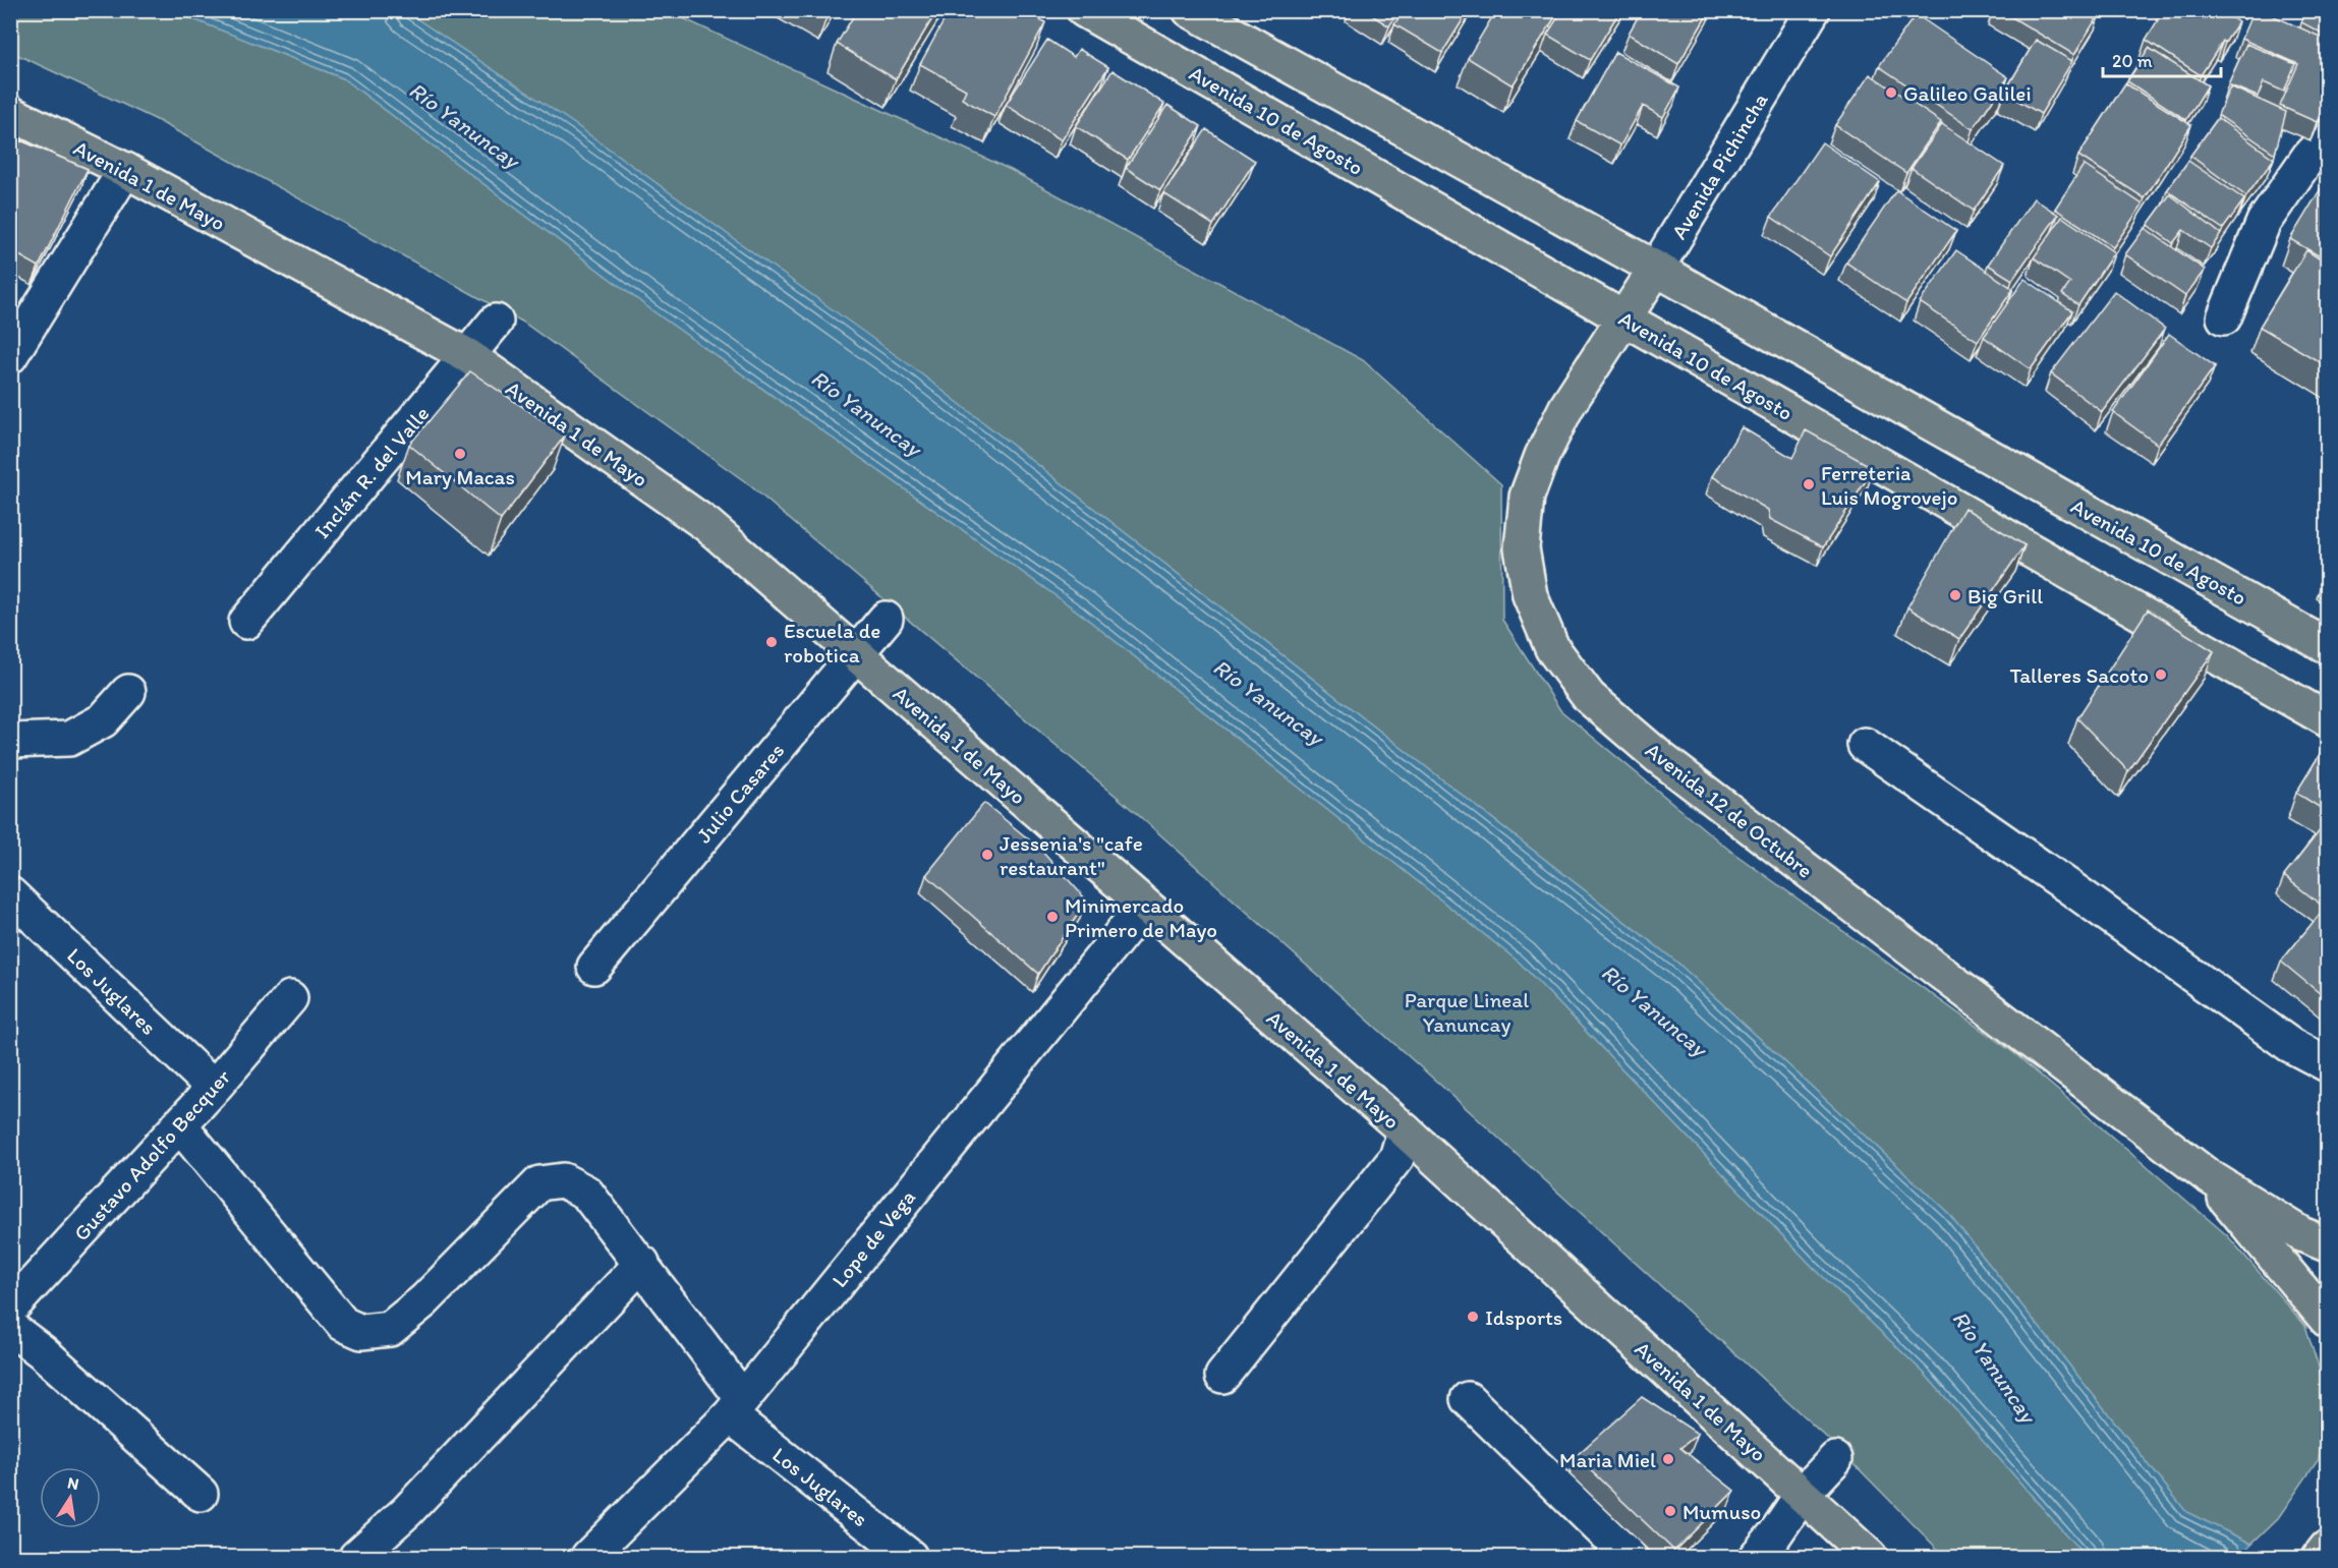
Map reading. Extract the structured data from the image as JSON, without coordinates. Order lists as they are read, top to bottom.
{
  "streets": {
    "main road": [
      "Avenida 10 de Agosto",
      "Avenida Pichincha",
      "Avenida 1 de Mayo",
      "Avenida 12 de Octubre"
    ],
    "street": [
      "Inclán R. del Valle",
      "Julio Casares",
      "Los Juglares",
      "Gustavo Adolfo Becquer",
      "Lope de Vega"
    ]
  },
  "crossings": [
    ["Avenida 10 de Agosto", "Avenida Pichincha"],
    ["Avenida 10 de Agosto", "Avenida 12 de Octubre"],
    ["Avenida Pichincha", "Avenida 12 de Octubre"],
    ["Avenida 1 de Mayo", "Inclán R. del Valle"],
    ["Avenida 1 de Mayo", "Julio Casares"],
    ["Avenida 1 de Mayo", "Lope de Vega"],
    ["Los Juglares", "Gustavo Adolfo Becquer"],
    ["Los Juglares", "Lope de Vega"]
  ],
  "water": ["Río Yanuncay"],
  "parks": ["Parque Lineal Yanuncay"],
  "places": [
    "Galileo Galilei",
    "Mary Macas",
    "Ferreteria Luis Mogrovejo",
    "Big Grill",
    "Escuela de robotica",
    "Talleres Sacoto",
    "Jessenia's \"cafe restaurant\"",
    "Minimercado Primero de Mayo",
    "Idsports",
    "Maria Miel",
    "Mumuso"
  ],
  "scale_bar": "20 m",
  "north": "top"
}
